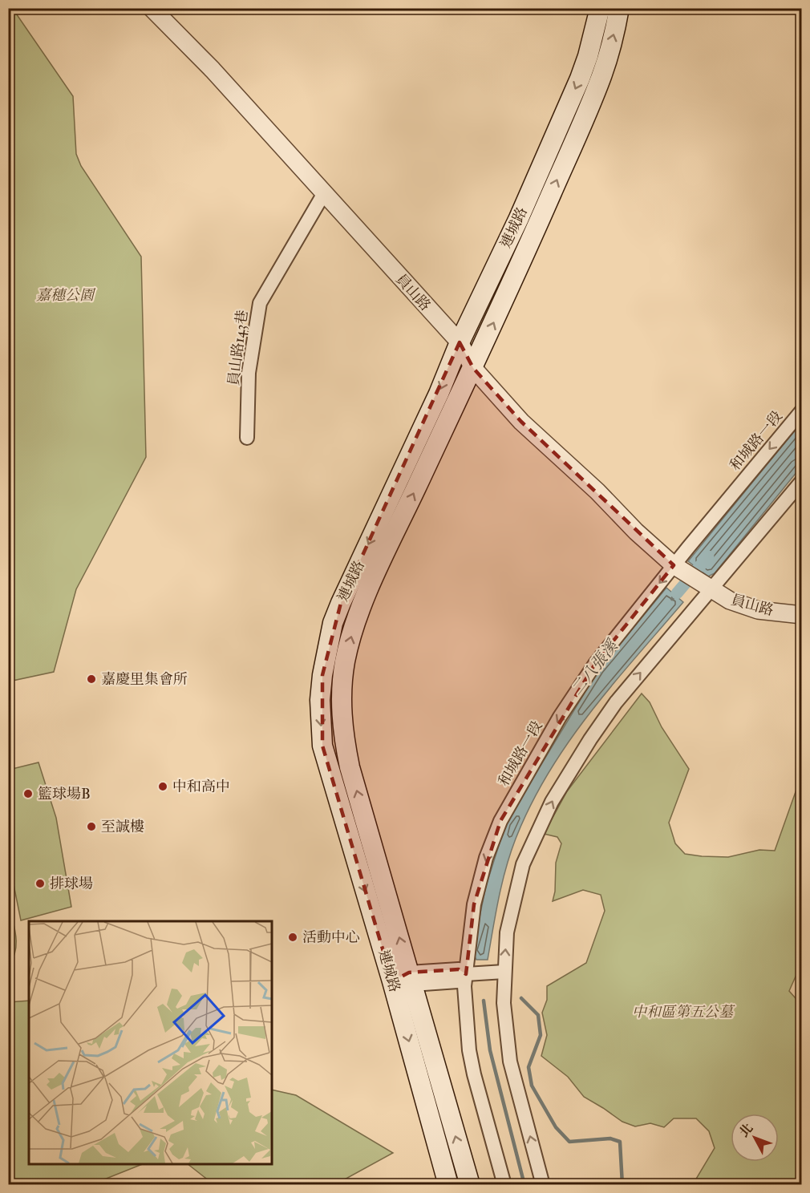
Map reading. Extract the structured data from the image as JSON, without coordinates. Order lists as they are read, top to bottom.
{
  "streets": {
    "main road": ["連城路"],
    "street": ["員山路", "員山路143巷", "和城路一段"]
  },
  "crossings": [
    ["連城路", "員山路"],
    ["員山路", "員山路143巷"],
    ["員山路", "和城路一段"]
  ],
  "water": ["二八張溪"],
  "parks": ["嘉穗公園", "中和區第五公墓"],
  "places": [
    "嘉慶里集會所",
    "中和高中",
    "籃球場B",
    "至誠樓",
    "排球場",
    "活動中心"
  ],
  "north": "top left"
}
